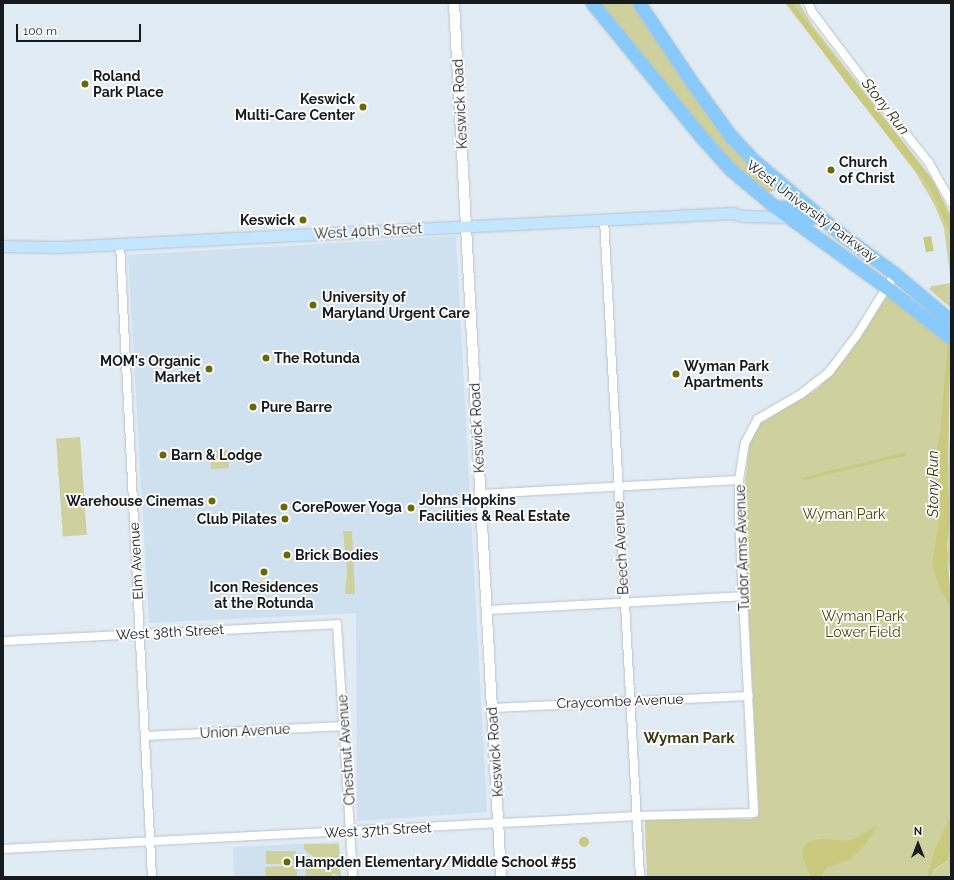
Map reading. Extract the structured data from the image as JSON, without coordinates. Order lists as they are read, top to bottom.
{
  "streets": {
    "main road": ["West University Parkway", "West 40th Street"],
    "street": [
      "Keswick Road",
      "Beech Avenue",
      "Tudor Arms Avenue",
      "Elm Avenue",
      "West 38th Street",
      "Craycombe Avenue",
      "Union Avenue",
      "Chestnut Avenue",
      "West 37th Street"
    ]
  },
  "crossings": [
    ["Keswick Road", "West 40th Street"],
    ["Keswick Road", "Craycombe Avenue"],
    ["Keswick Road", "West 37th Street"],
    ["West University Parkway", "West 40th Street"],
    ["West University Parkway", "Tudor Arms Avenue"],
    ["West 40th Street", "Beech Avenue"],
    ["West 40th Street", "Elm Avenue"],
    ["Beech Avenue", "Craycombe Avenue"],
    ["Beech Avenue", "West 37th Street"],
    ["Tudor Arms Avenue", "Craycombe Avenue"],
    ["Tudor Arms Avenue", "West 37th Street"],
    ["Elm Avenue", "West 38th Street"],
    ["Elm Avenue", "Union Avenue"],
    ["Elm Avenue", "West 37th Street"],
    ["West 38th Street", "Chestnut Avenue"],
    ["Union Avenue", "Chestnut Avenue"],
    ["Chestnut Avenue", "West 37th Street"]
  ],
  "districts": ["Wyman Park"],
  "water": ["Stony Run"],
  "parks": ["Wyman Park", "Wyman Park Lower Field"],
  "places": [
    "Roland Park Place",
    "Keswick Multi-Care Center",
    "Church of Christ",
    "Keswick",
    "University of Maryland Urgent Care",
    "The Rotunda",
    "MOM's Organic Market",
    "Wyman Park Apartments",
    "Pure Barre",
    "Barn & Lodge",
    "Warehouse Cinemas",
    "CorePower Yoga",
    "Johns Hopkins Facilities & Real Estate",
    "Club Pilates",
    "Brick Bodies",
    "Icon Residences at the Rotunda",
    "Hampden Elementary/Middle School #55"
  ],
  "scale_bar": "100 m",
  "north": "top"
}
